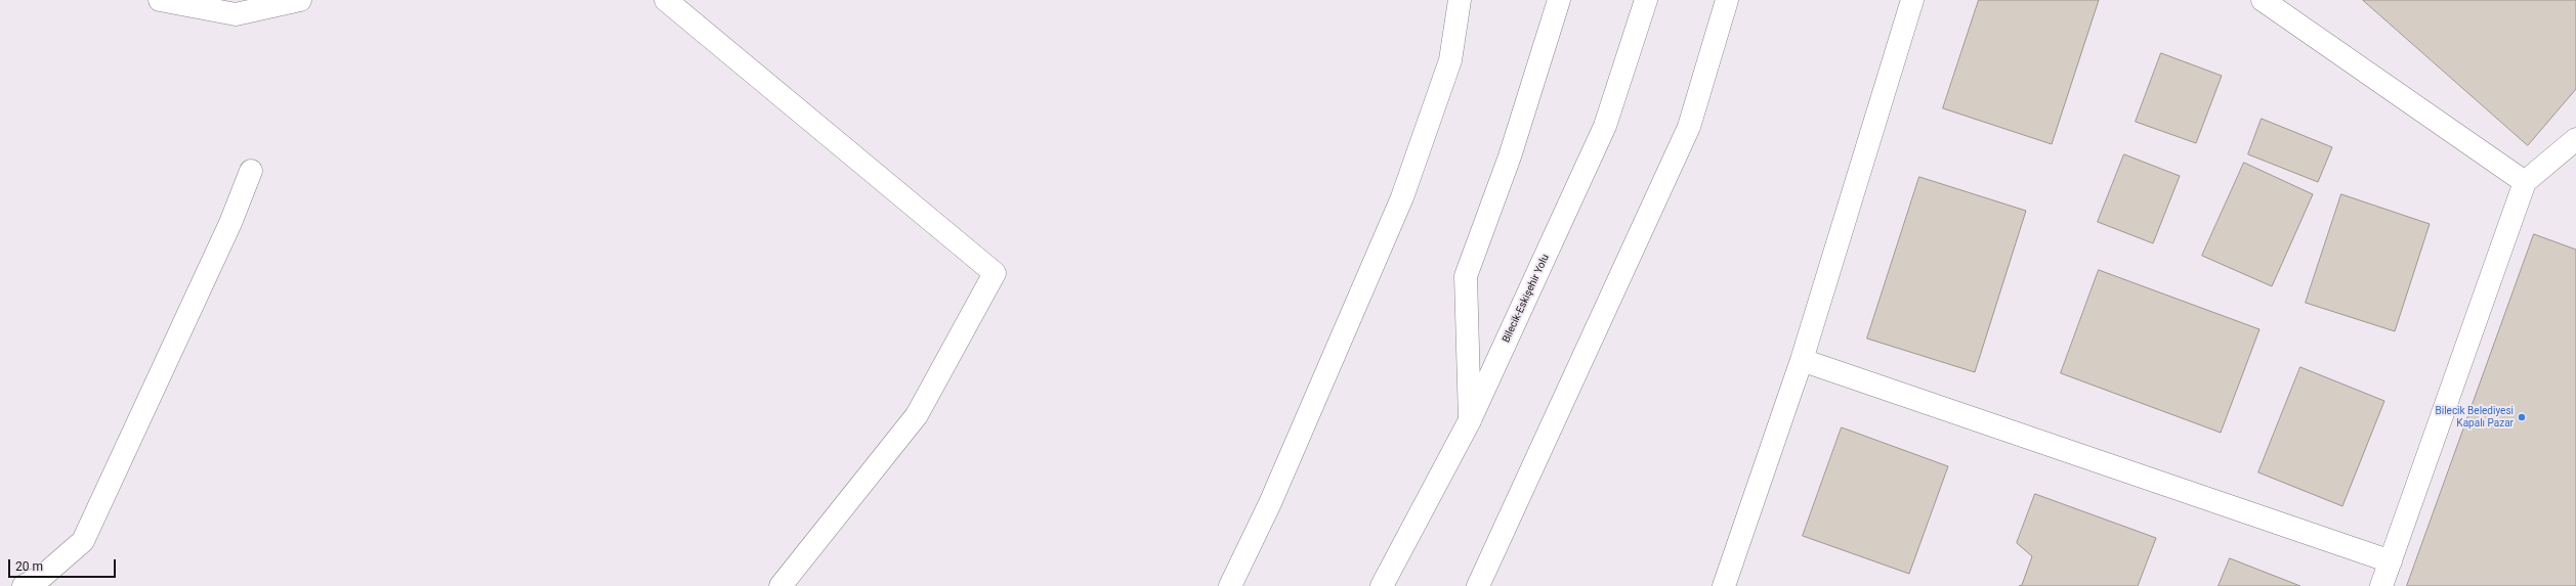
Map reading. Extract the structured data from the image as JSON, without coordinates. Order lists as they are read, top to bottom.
{
  "streets": {
    "street": ["Bilecik-Eskişehir Yolu"]
  },
  "places": ["Bilecik Belediyesi Kapalı Pazar"],
  "scale_bar": "20 m"
}
